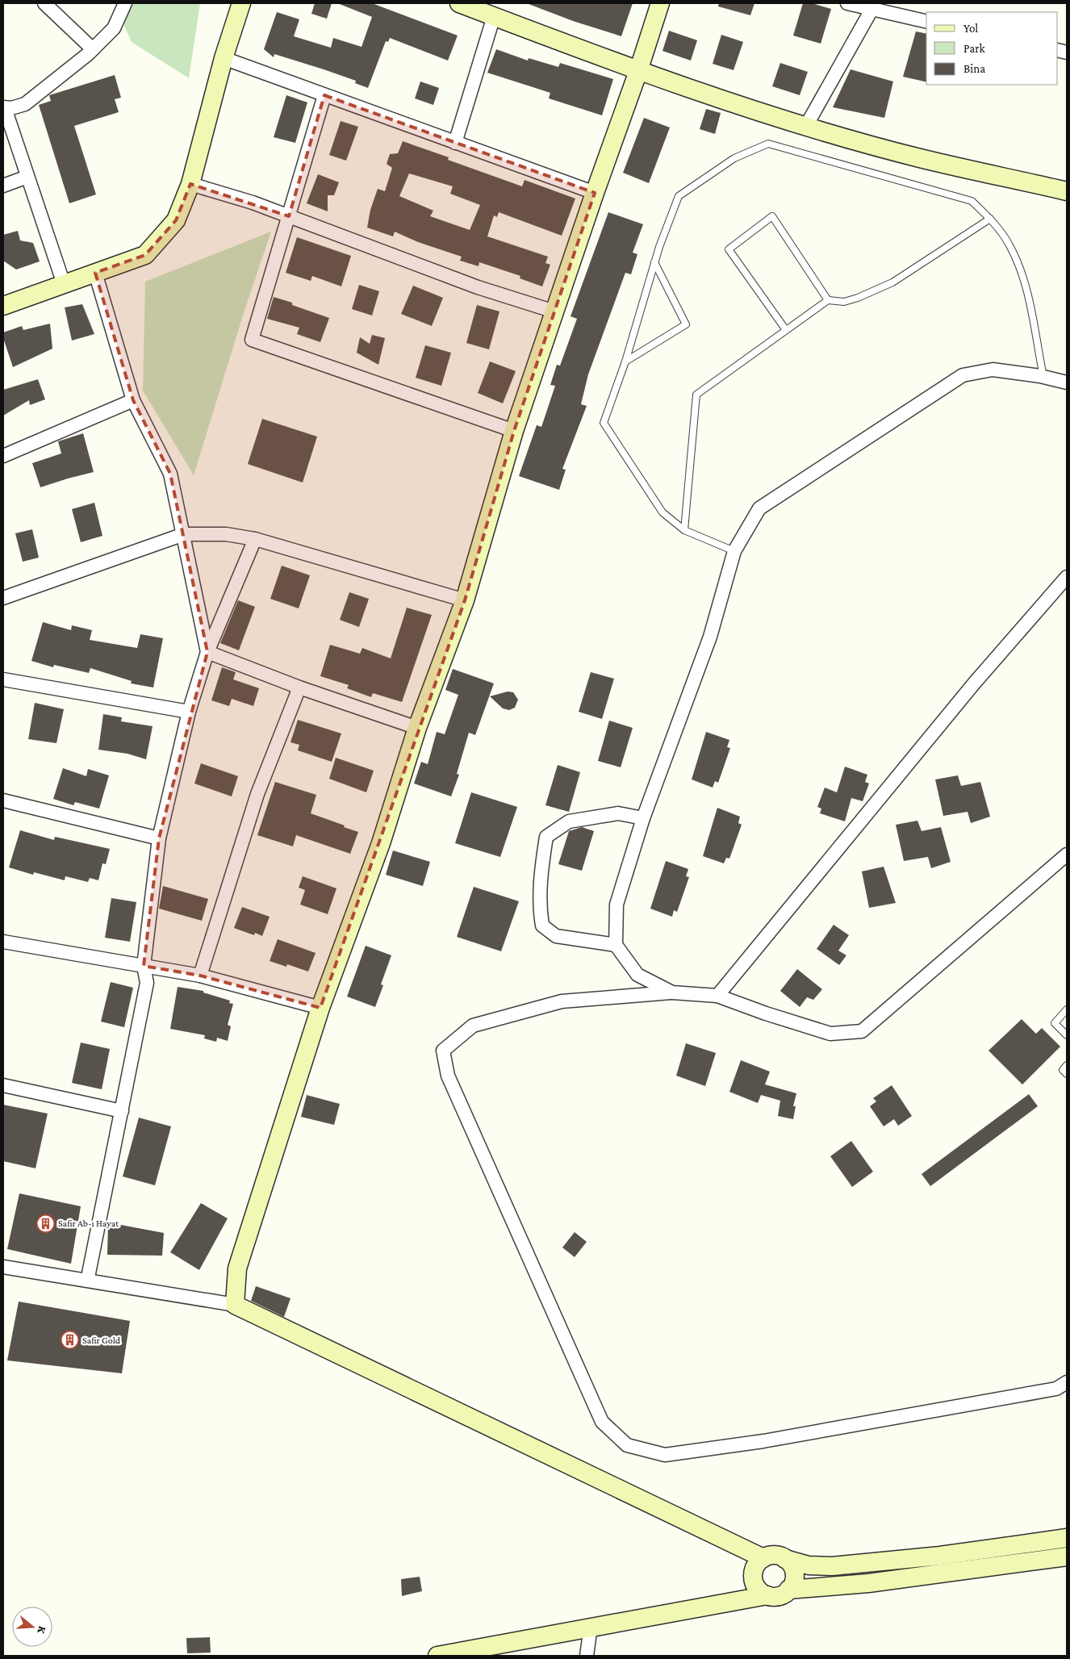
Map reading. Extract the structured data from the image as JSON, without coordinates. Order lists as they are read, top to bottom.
{
  "places": {
    "building": ["Safir Ab-ı Hayat", "Safir Gold"]
  },
  "legend": ["Yol", "Park", "Bina"],
  "north": "right"
}
